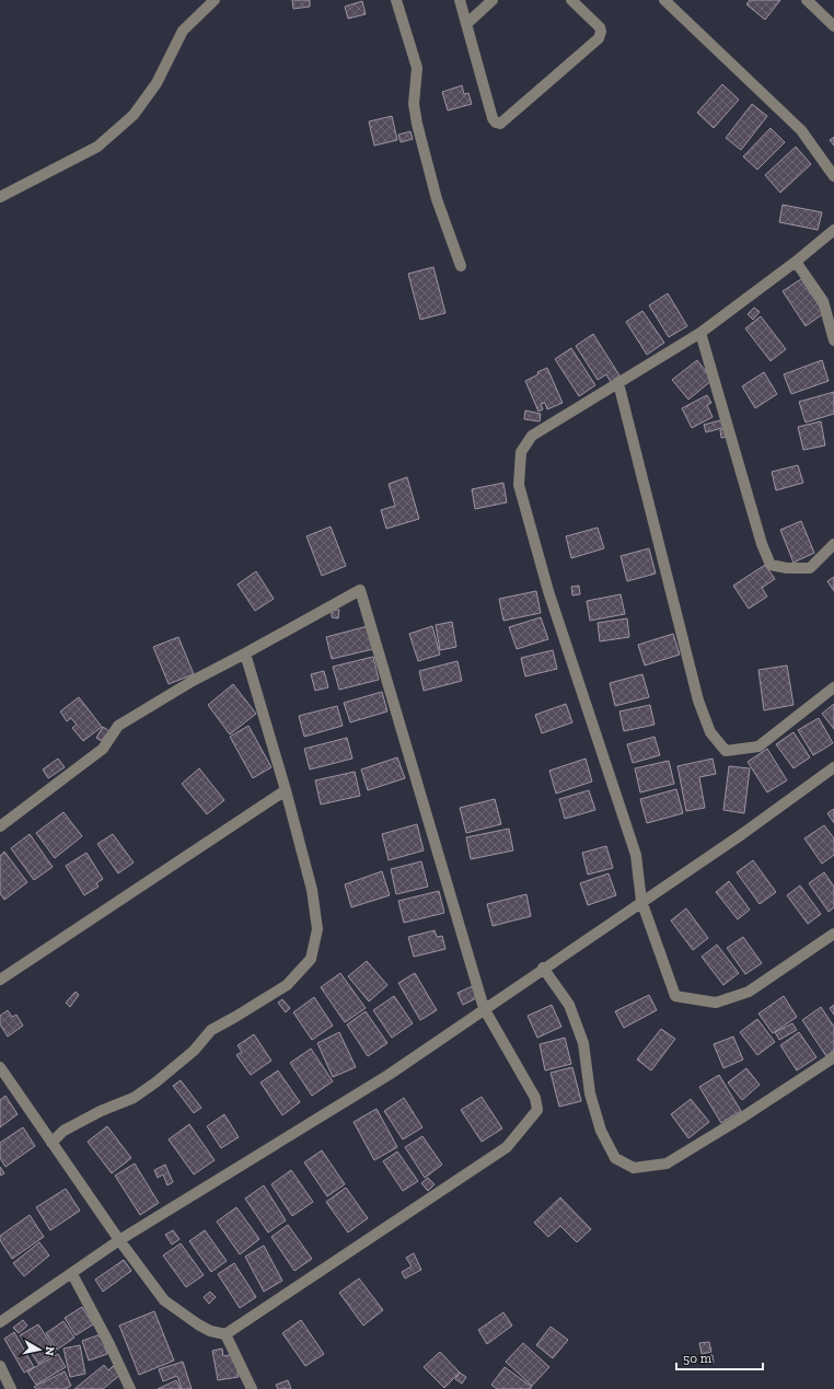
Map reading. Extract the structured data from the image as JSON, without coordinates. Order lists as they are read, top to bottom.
{
  "scale_bar": "50 m",
  "north": "right"
}
